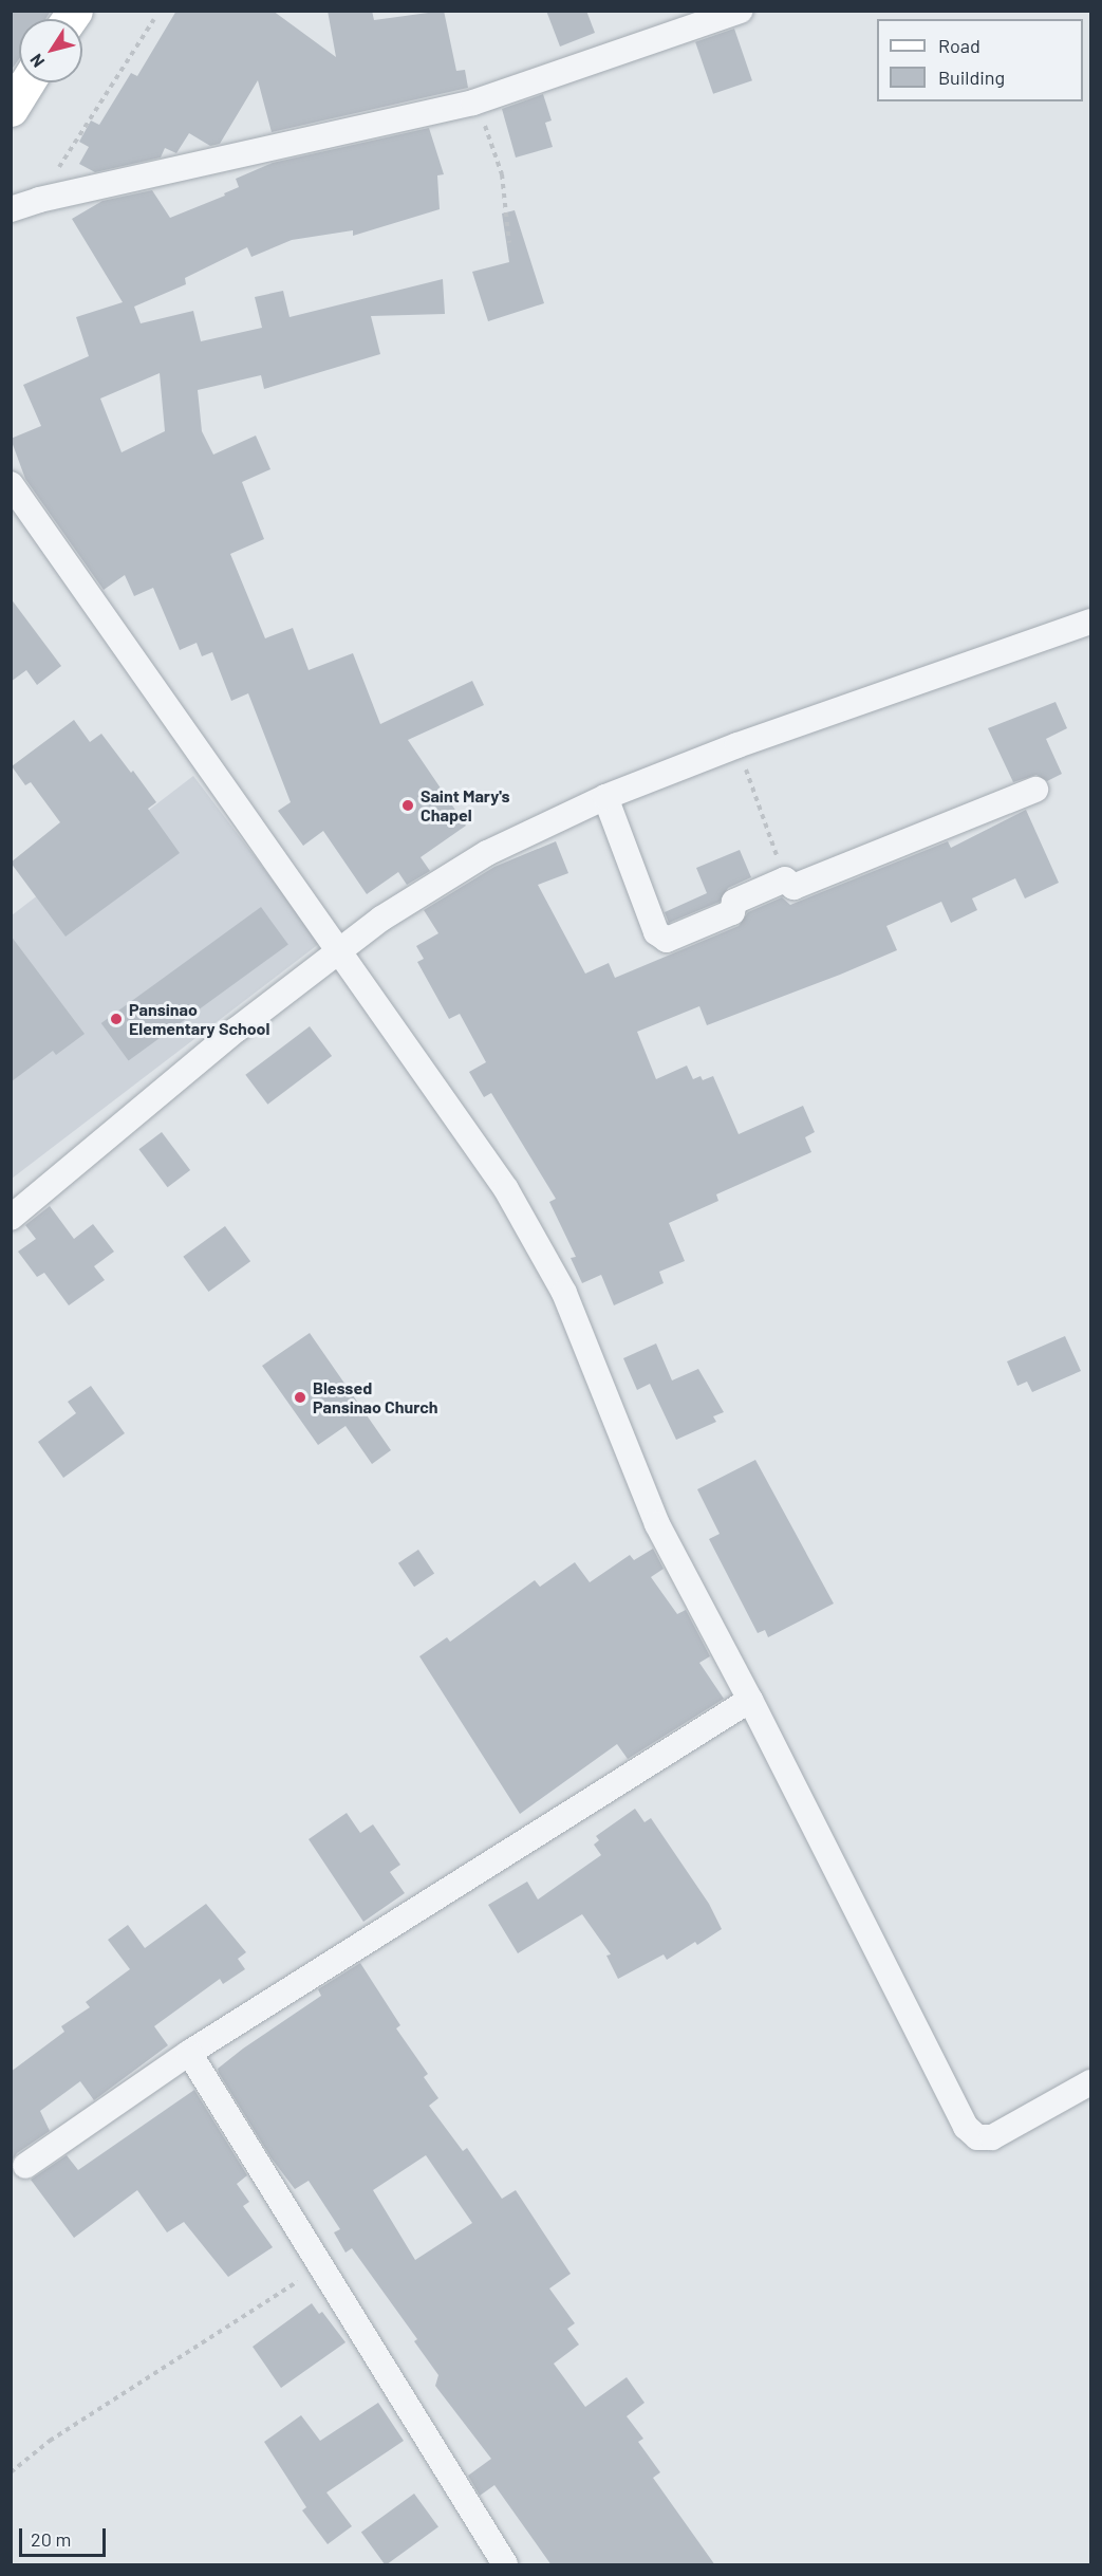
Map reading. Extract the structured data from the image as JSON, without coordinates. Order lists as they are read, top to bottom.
{
  "places": ["Saint Mary's Chapel", "Pansinao Elementary School", "Blessed Pansinao Church"],
  "legend": ["Road", "Building"],
  "scale_bar": "20 m",
  "north": "bottom left"
}
